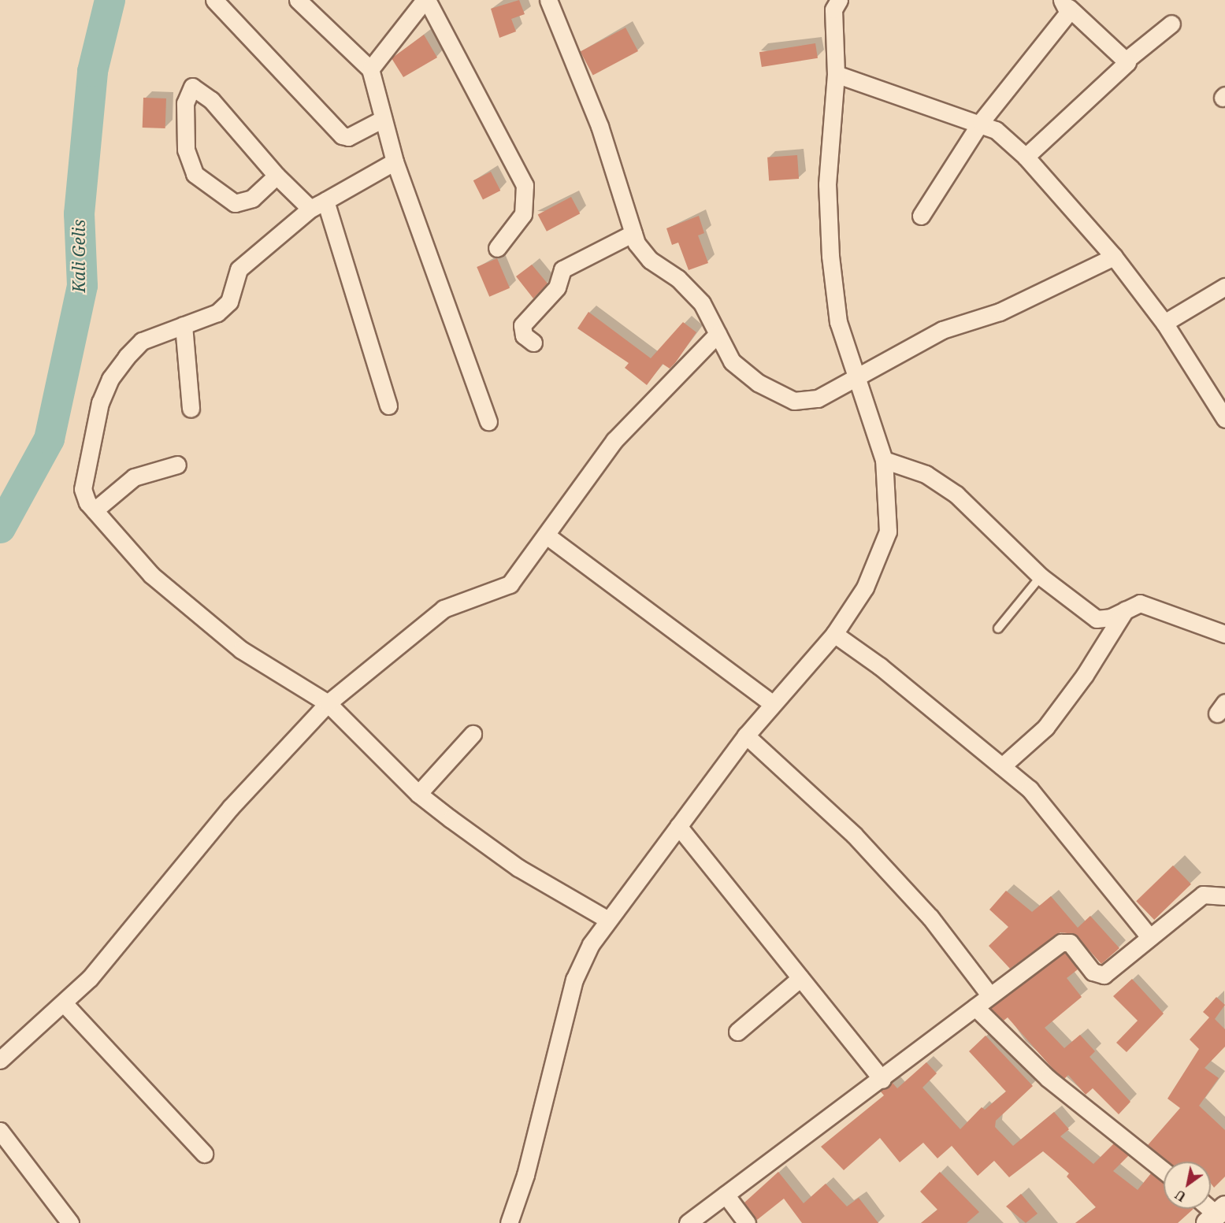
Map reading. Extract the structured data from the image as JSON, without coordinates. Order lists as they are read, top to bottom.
{
  "water": ["Kali Gelis"],
  "north": "bottom left"
}
